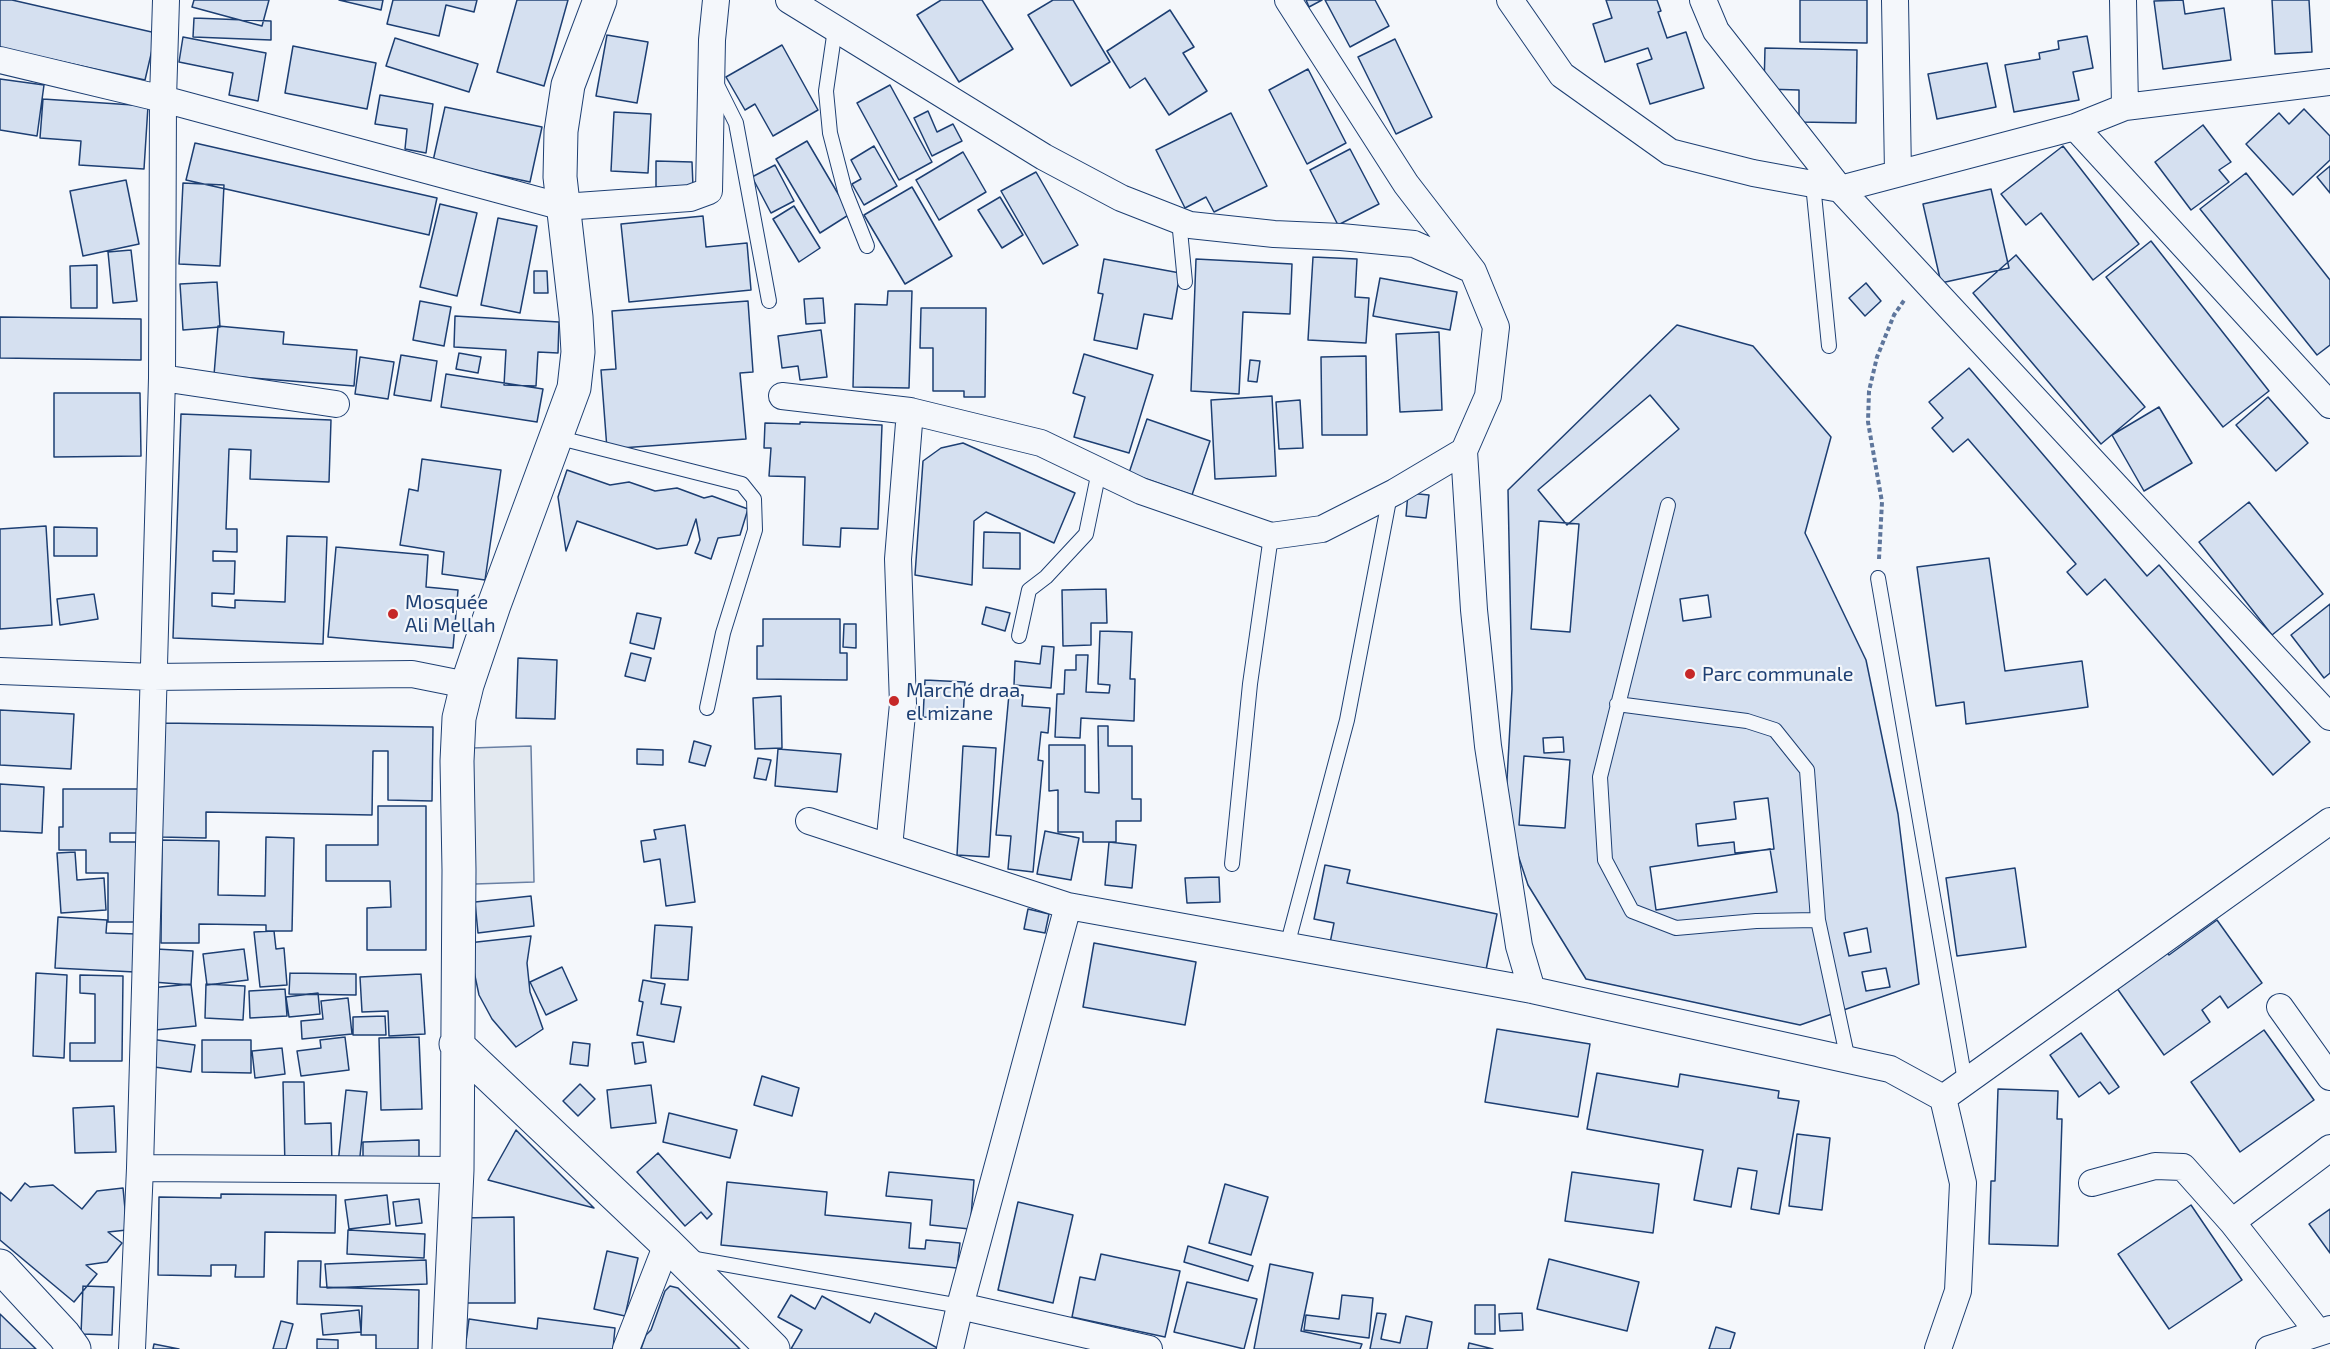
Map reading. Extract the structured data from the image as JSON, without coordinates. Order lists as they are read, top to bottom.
{
  "places": ["Mosquée Ali Mellah", "Parc communale", "Marché draa el mizane"]
}
